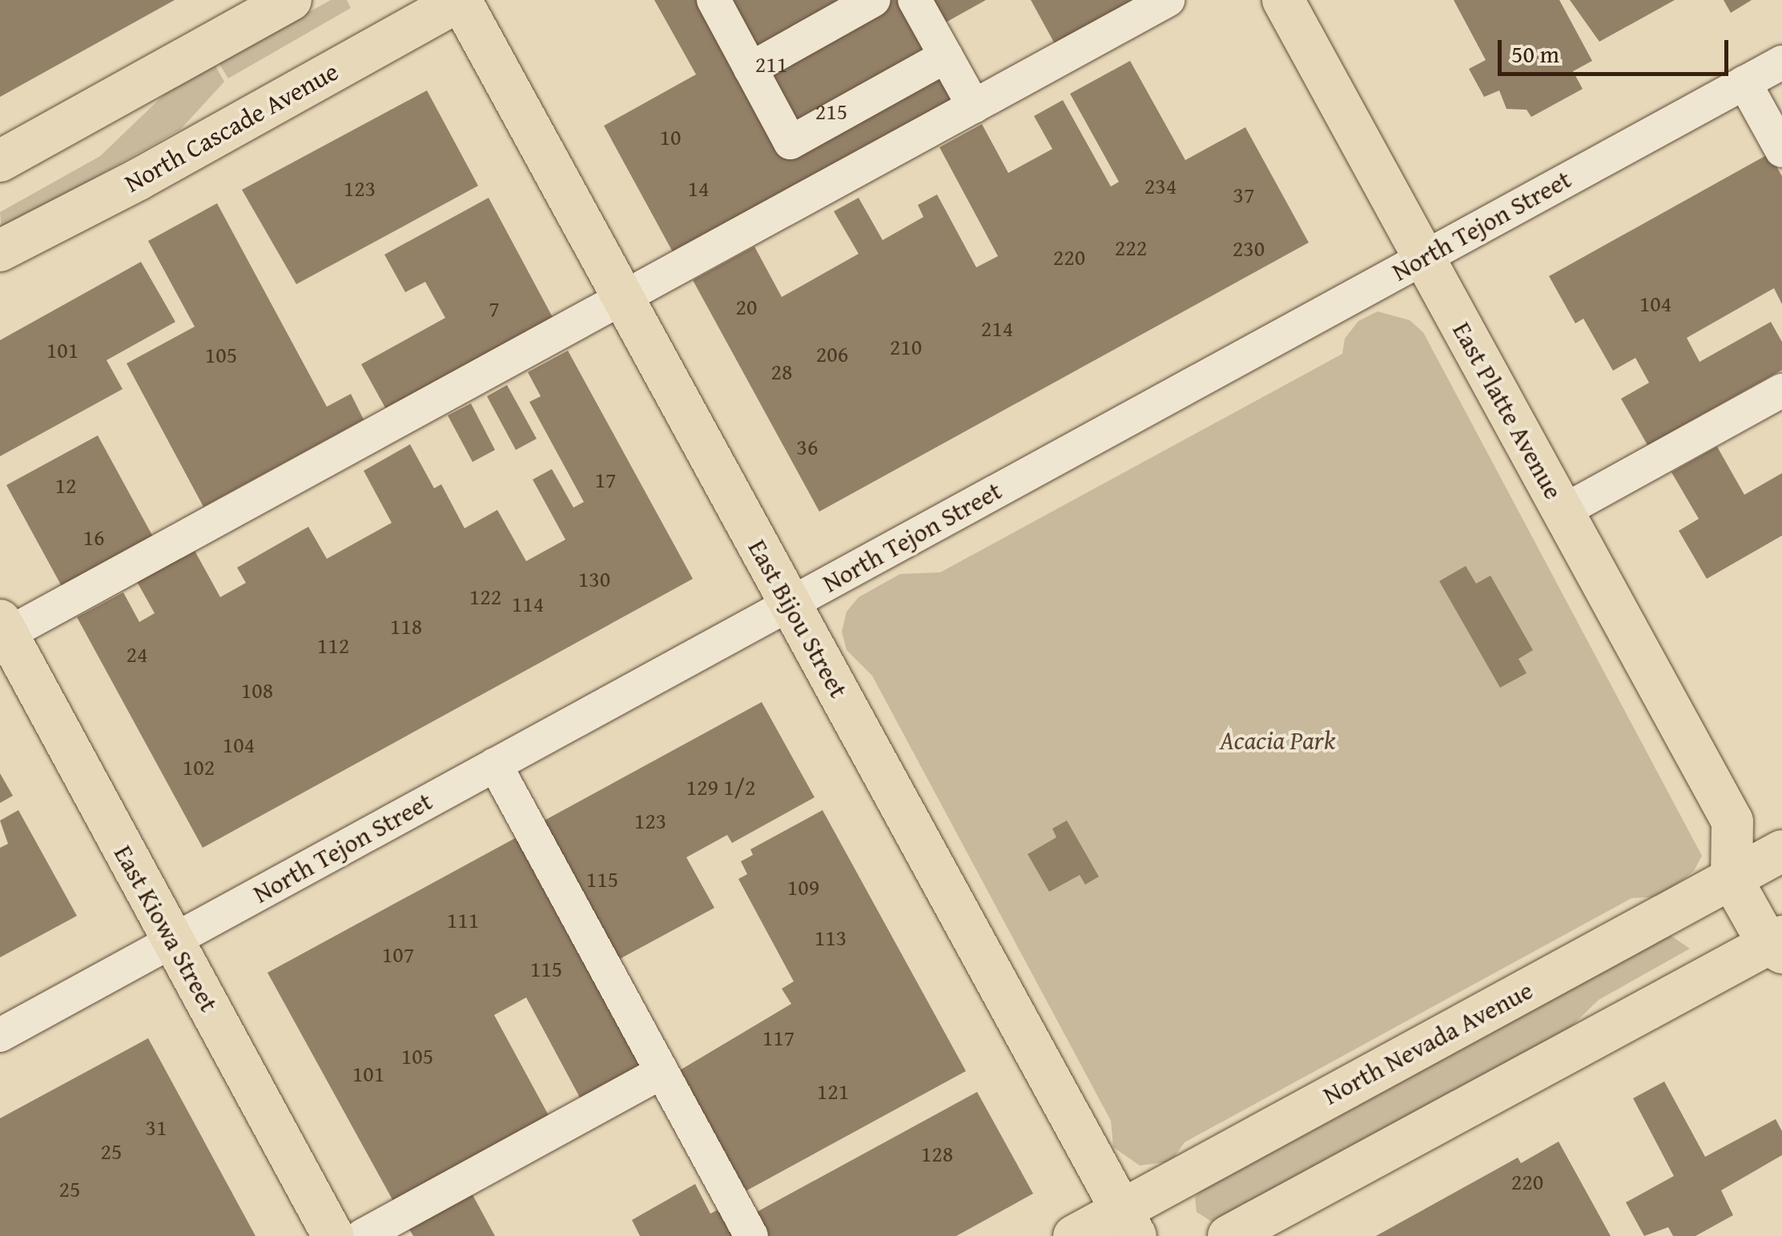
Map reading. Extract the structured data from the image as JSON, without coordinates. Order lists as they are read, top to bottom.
{
  "streets": {
    "main road": [
      "North Cascade Avenue",
      "East Platte Avenue",
      "East Bijou Street",
      "East Kiowa Street",
      "North Nevada Avenue"
    ],
    "street": ["North Tejon Street"]
  },
  "crossings": [
    ["North Cascade Avenue", "East Bijou Street"],
    ["North Tejon Street", "East Platte Avenue"],
    ["North Tejon Street", "East Bijou Street"],
    ["North Tejon Street", "East Kiowa Street"],
    ["East Platte Avenue", "North Nevada Avenue"],
    ["East Bijou Street", "North Nevada Avenue"]
  ],
  "parks": ["Acacia Park"],
  "house_numbers": [
    "211",
    "215",
    "10",
    "234",
    "123",
    "14",
    "37",
    "222",
    "230",
    "220",
    "104",
    "20",
    "7",
    "214",
    "210",
    "101",
    "206",
    "105",
    "28",
    "36",
    "17",
    "12",
    "16",
    "130",
    "122",
    "114",
    "118",
    "112",
    "24",
    "108",
    "104",
    "102",
    "129 1/2",
    "123",
    "115",
    "109",
    "111",
    "113",
    "107",
    "115",
    "117",
    "105",
    "101",
    "121",
    "31",
    "25",
    "128",
    "220",
    "25"
  ],
  "scale_bar": "50 m"
}
